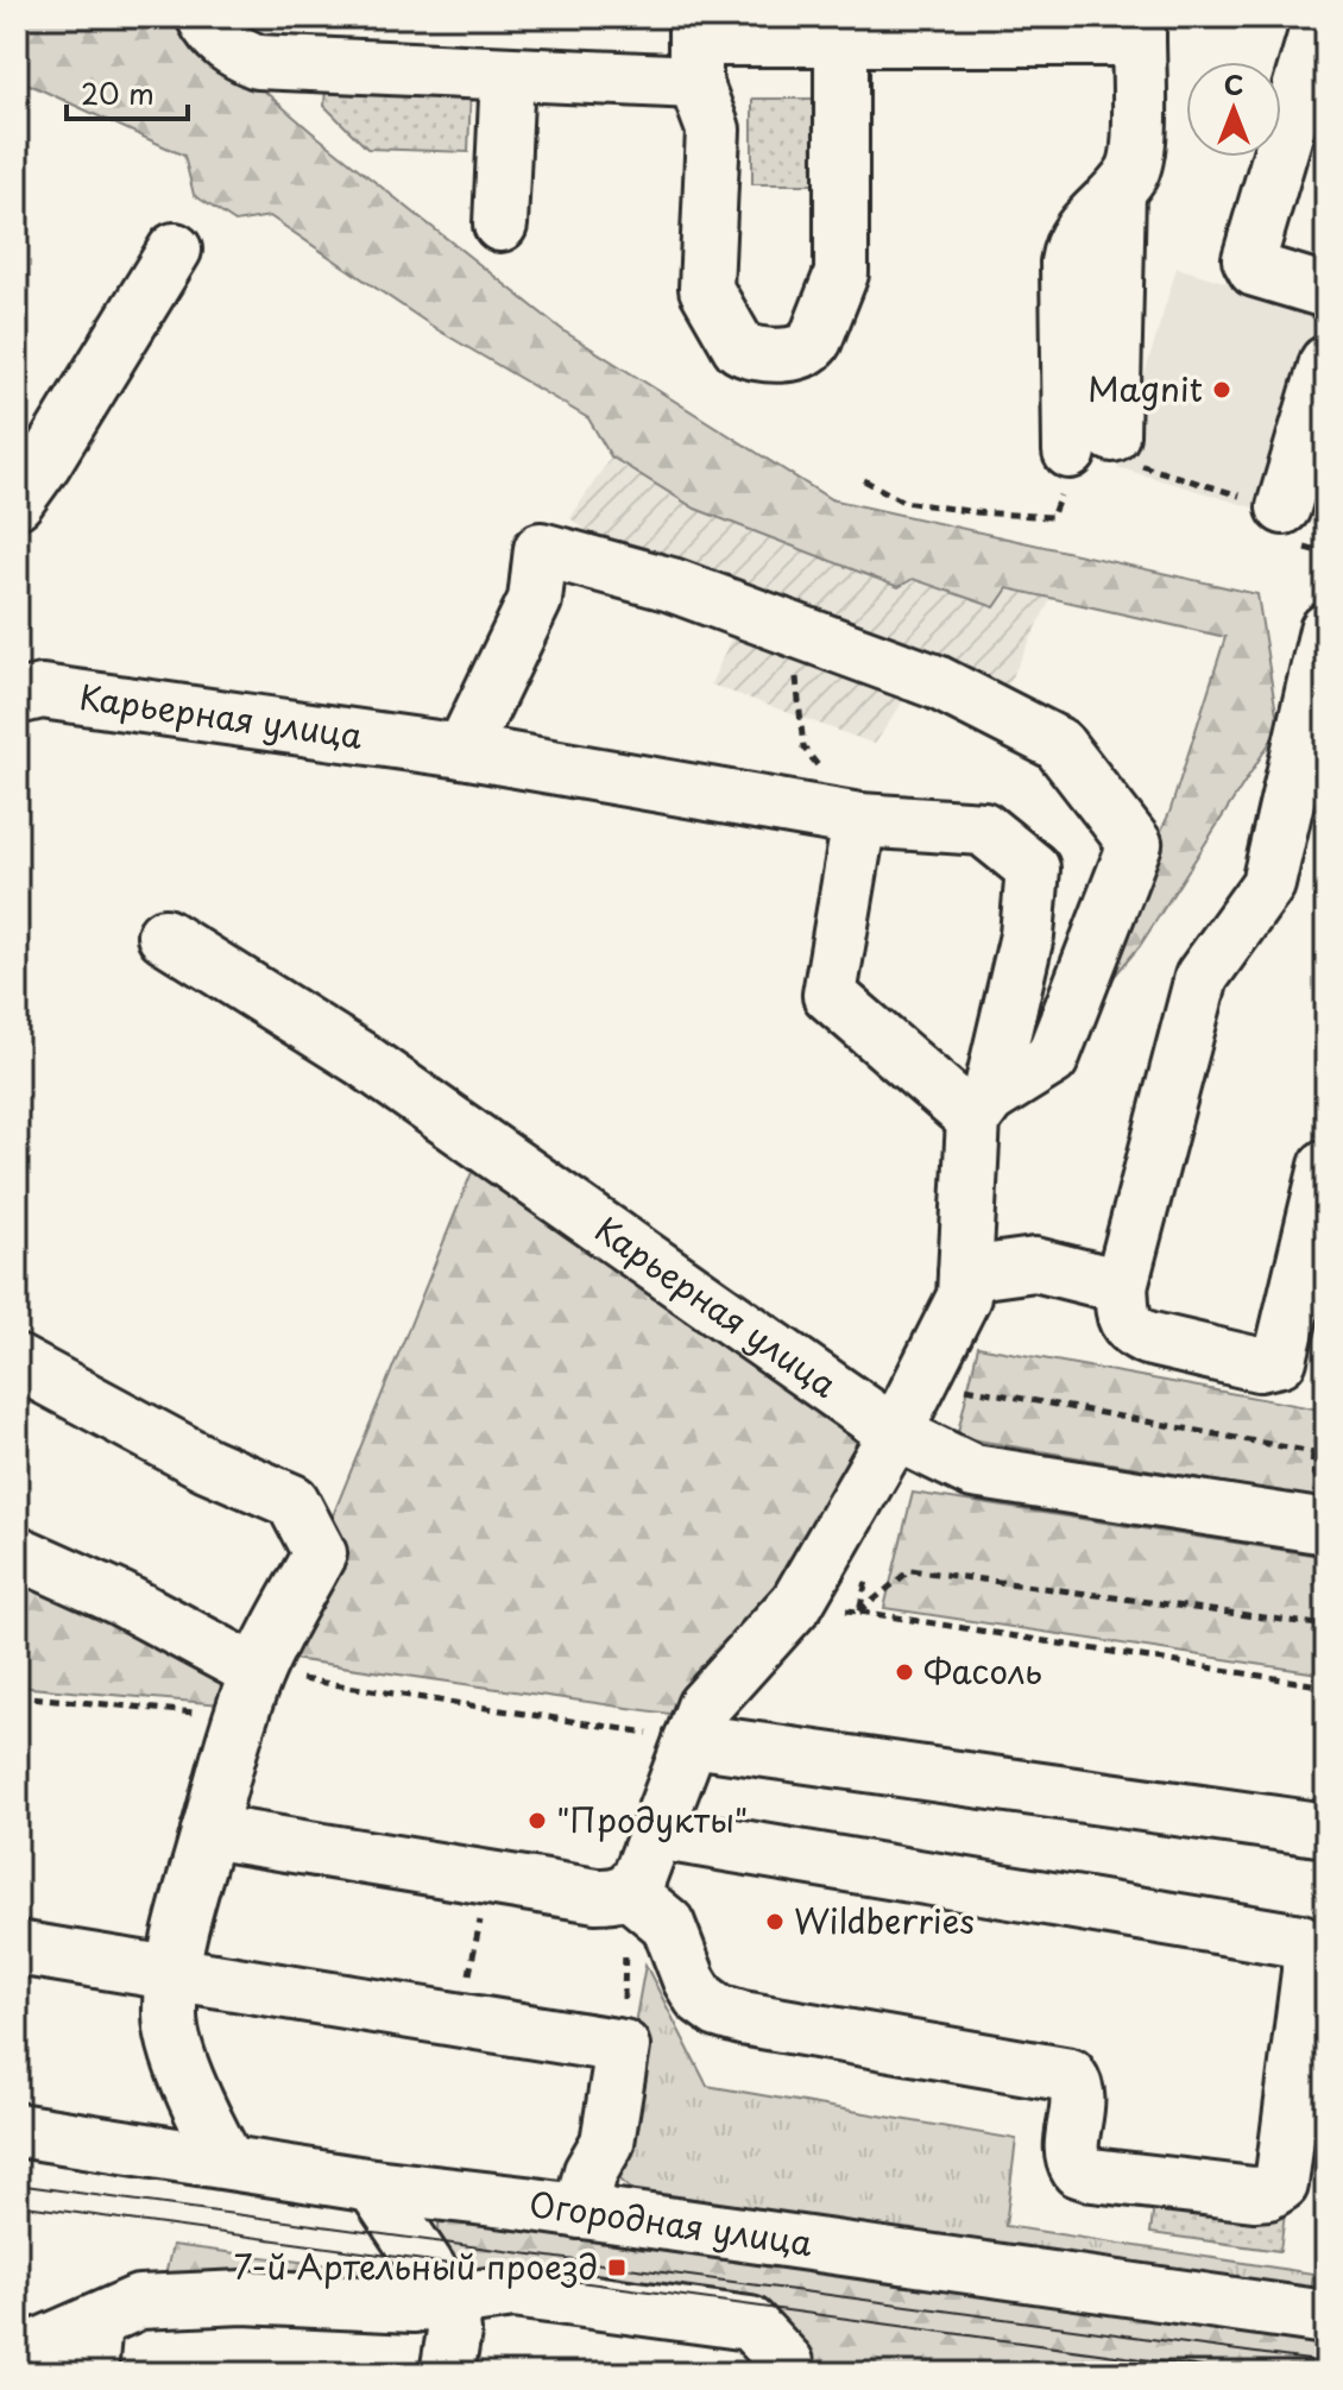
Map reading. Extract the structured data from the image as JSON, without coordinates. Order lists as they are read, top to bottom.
{
  "streets": {
    "street": ["Карьерная улица", "Огородная улица"]
  },
  "places": {
    "other": [
      "Magnit",
      "Фасоль",
      "\"Продукты\"",
      "Wildberries"
    ],
    "transit": ["7-й Артельный проезд"]
  },
  "scale_bar": "20 m",
  "north": "top"
}
